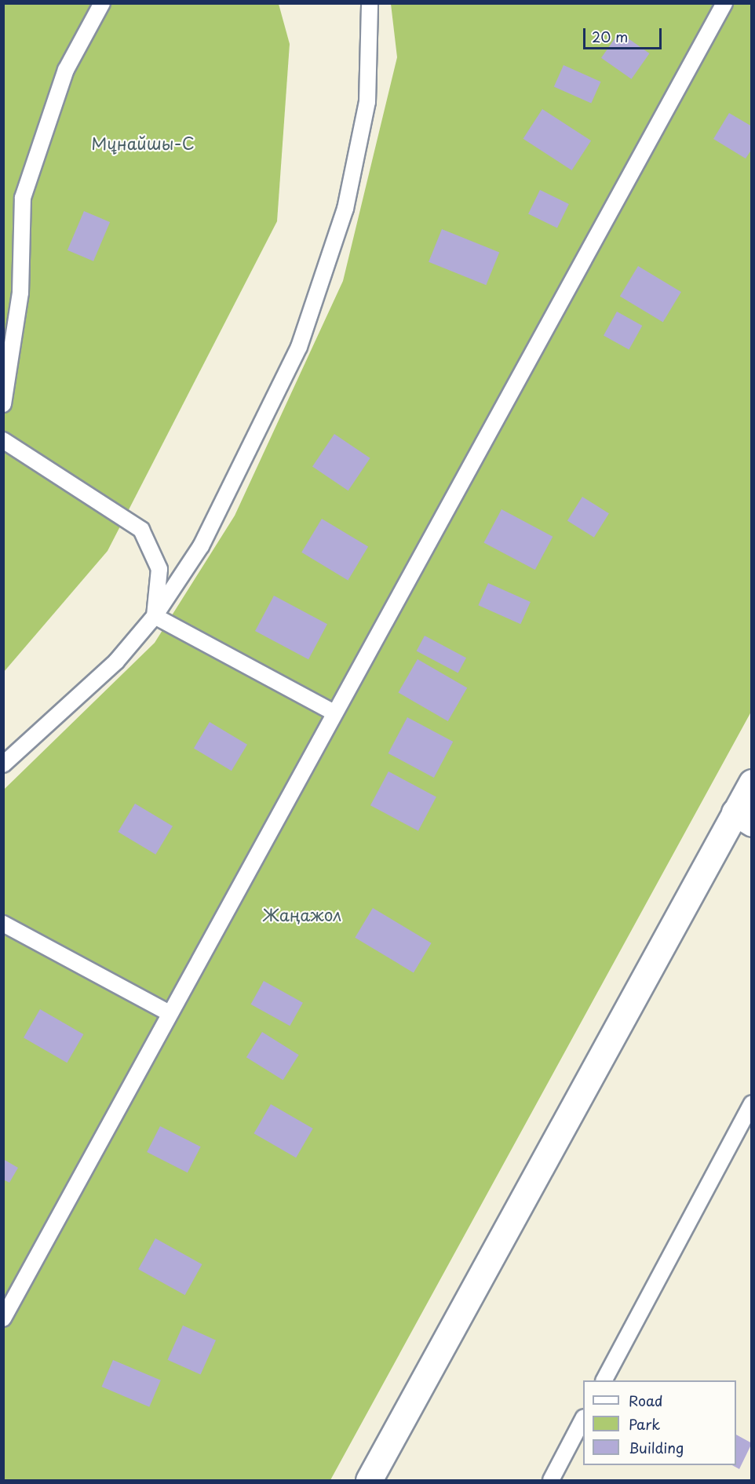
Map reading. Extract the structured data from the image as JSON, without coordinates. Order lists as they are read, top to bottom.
{
  "parks": ["Мұнайшы-С", "Жаңажол"],
  "legend": ["Road", "Park", "Building"],
  "scale_bar": "20 m"
}
